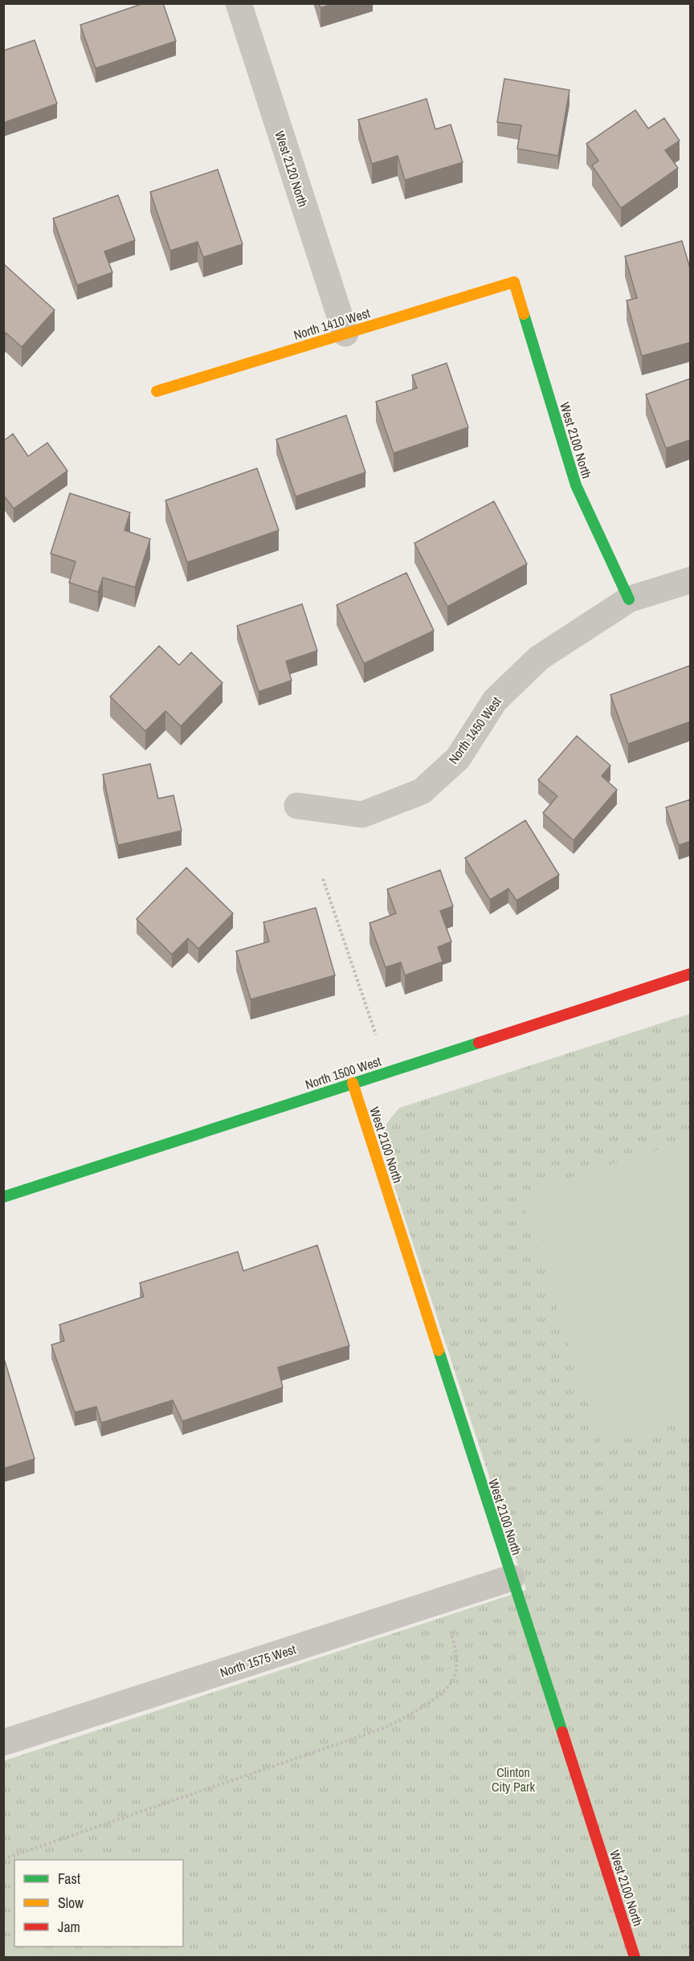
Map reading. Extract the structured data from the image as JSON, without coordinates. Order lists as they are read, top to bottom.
{
  "streets": {
    "street": [
      "West 2120 North",
      "North 1410 West",
      "West 2100 North",
      "North 1450 West",
      "North 1500 West",
      "North 1575 West"
    ]
  },
  "crossings": [
    ["West 2120 North", "North 1410 West"],
    ["North 1410 West", "West 2100 North"],
    ["West 2100 North", "North 1450 West"],
    ["West 2100 North", "North 1500 West"],
    ["West 2100 North", "North 1575 West"]
  ],
  "parks": ["Clinton City Park"],
  "legend": ["Fast", "Slow", "Jam"]
}
